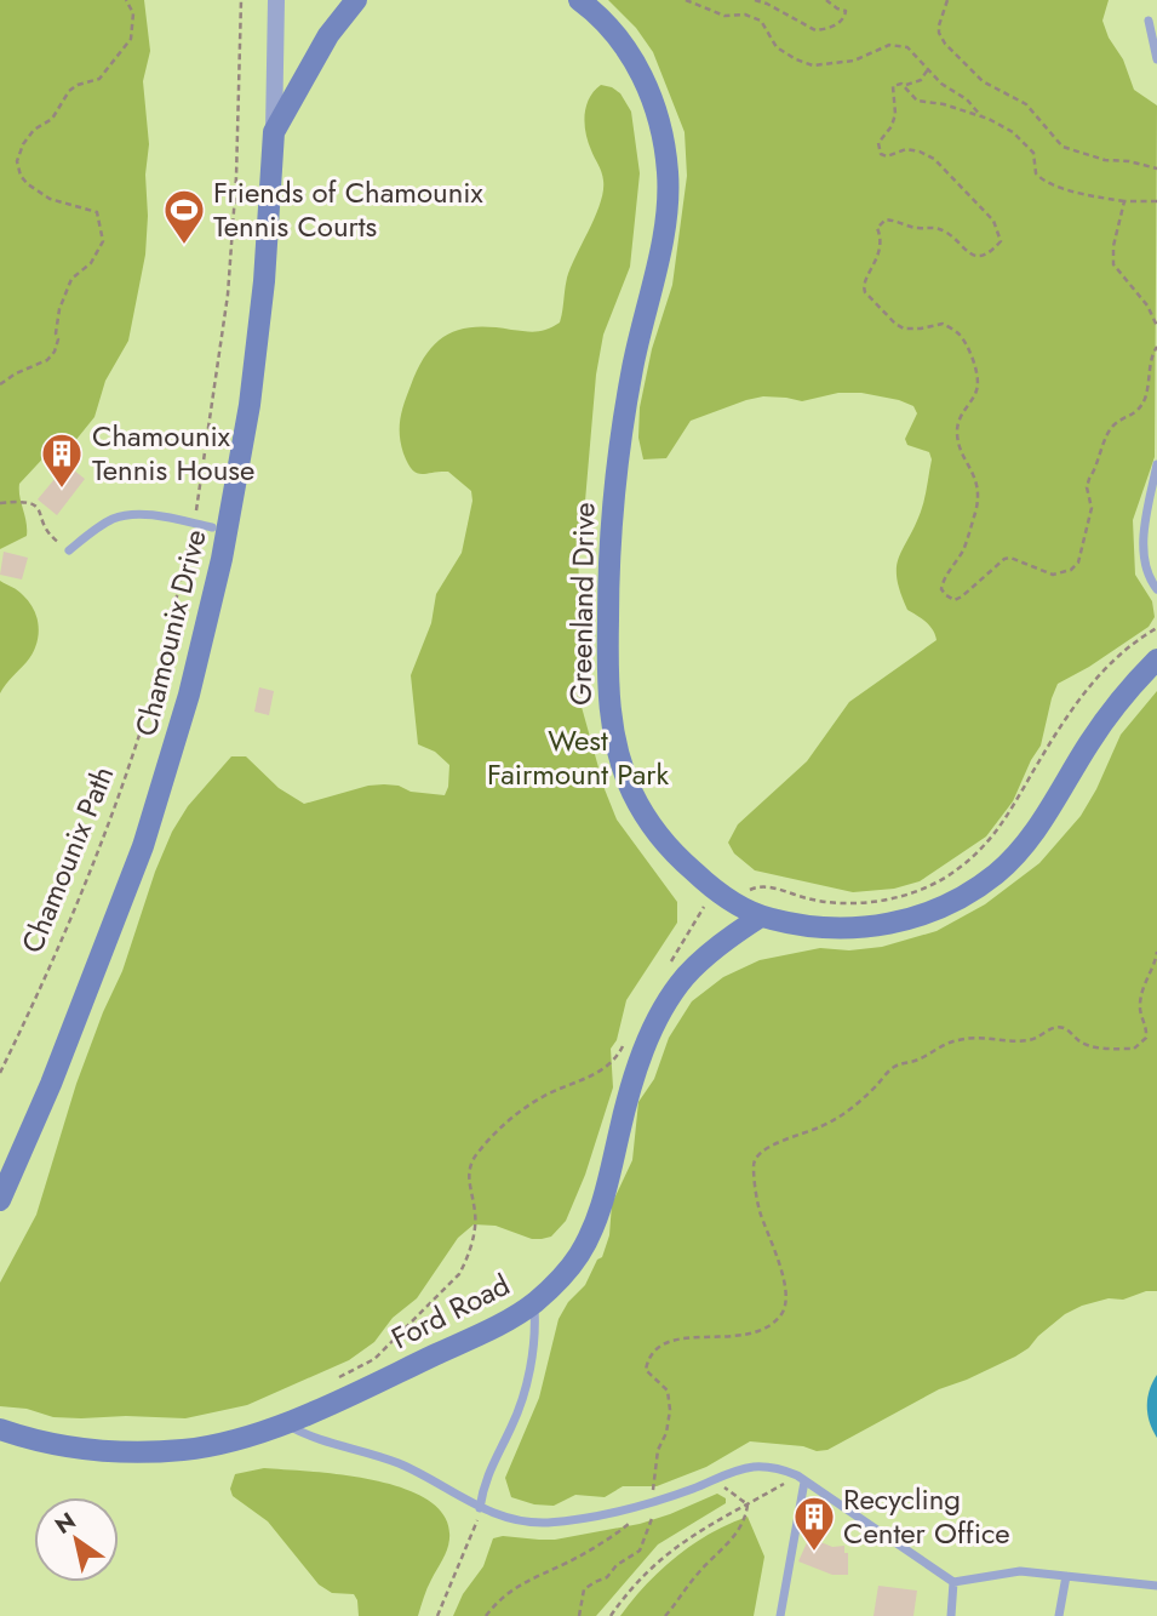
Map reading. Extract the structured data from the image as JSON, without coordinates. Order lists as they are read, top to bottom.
{
  "streets": {
    "street": ["Greenland Drive", "Chamounix Drive", "Ford Road"],
    "path": ["Chamounix Path"]
  },
  "crossings": [
    ["Greenland Drive", "Ford Road"]
  ],
  "parks": ["West Fairmount Park"],
  "places": {
    "sports": ["Friends of Chamounix Tennis Courts"],
    "building": ["Chamounix Tennis House", "Recycling Center Office"]
  },
  "north": "top left"
}
